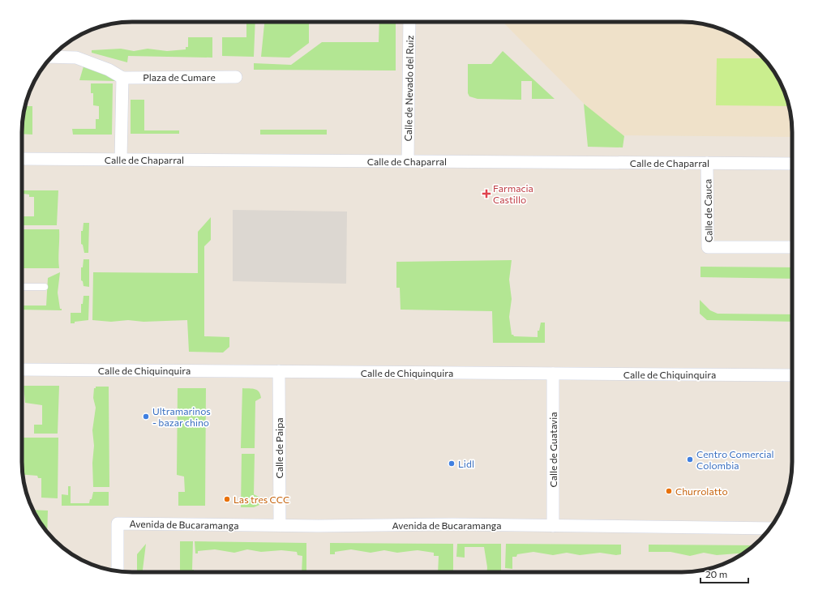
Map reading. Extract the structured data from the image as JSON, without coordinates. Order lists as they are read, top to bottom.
{
  "streets": {
    "street": [
      "Plaza de Cumare",
      "Calle de Nevado del Ruiz",
      "Calle de Chaparral",
      "Calle de Cauca",
      "Calle de Chiquinquira",
      "Calle de Paipa",
      "Calle de Guatavia",
      "Avenida de Bucaramanga"
    ]
  },
  "crossings": [
    ["Calle de Nevado del Ruiz", "Calle de Chaparral"],
    ["Calle de Chaparral", "Calle de Cauca"],
    ["Calle de Chiquinquira", "Calle de Paipa"],
    ["Calle de Chiquinquira", "Calle de Guatavia"],
    ["Calle de Paipa", "Avenida de Bucaramanga"],
    ["Calle de Guatavia", "Avenida de Bucaramanga"]
  ],
  "places": {
    "health": ["Farmacia Castillo"],
    "other": [
      "Ultramarinos - bazar chino",
      "Centro Comercial Colombia",
      "Lidl",
      "Churrolatto",
      "Las tres CCC"
    ]
  },
  "scale_bar": "20 m"
}
